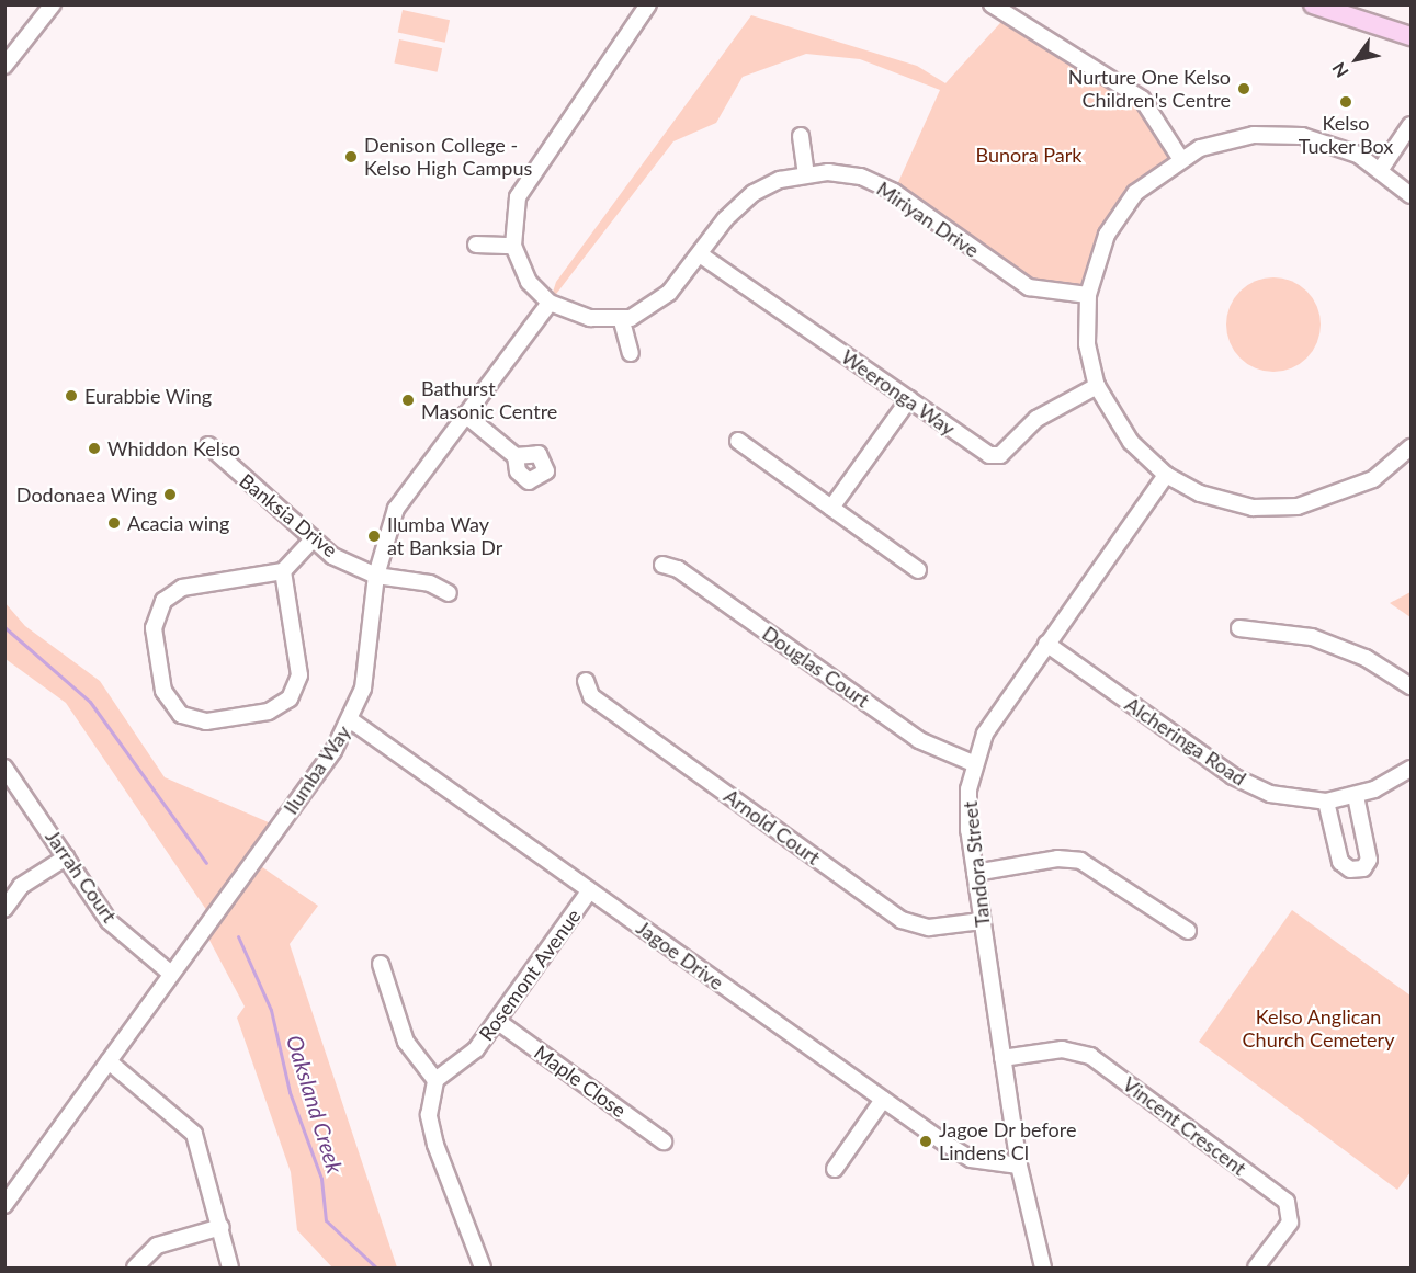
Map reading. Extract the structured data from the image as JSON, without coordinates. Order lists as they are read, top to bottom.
{
  "streets": {
    "street": [
      "Miriyan Drive",
      "Weeronga Way",
      "Banksia Drive",
      "Douglas Court",
      "Alcheringa Road",
      "Ilumba Way",
      "Arnold Court",
      "Tandora Street",
      "Jarrah Court",
      "Jagoe Drive",
      "Rosemont Avenue",
      "Maple Close",
      "Vincent Crescent"
    ]
  },
  "crossings": [
    ["Miriyan Drive", "Weeronga Way"],
    ["Banksia Drive", "Ilumba Way"],
    ["Douglas Court", "Tandora Street"],
    ["Alcheringa Road", "Tandora Street"],
    ["Ilumba Way", "Jarrah Court"],
    ["Ilumba Way", "Jagoe Drive"],
    ["Arnold Court", "Tandora Street"],
    ["Tandora Street", "Jagoe Drive"],
    ["Tandora Street", "Vincent Crescent"],
    ["Jagoe Drive", "Rosemont Avenue"],
    ["Rosemont Avenue", "Maple Close"]
  ],
  "water": ["Oaksland Creek"],
  "parks": ["Bunora Park", "Kelso Anglican Church Cemetery"],
  "places": [
    "Nurture One Kelso Children's Centre",
    "Kelso Tucker Box",
    "Denison College - Kelso High Campus",
    "Eurabbie Wing",
    "Bathurst Masonic Centre",
    "Whiddon Kelso",
    "Dodonaea Wing",
    "Acacia wing",
    "Ilumba Way at Banksia Dr",
    "Jagoe Dr before Lindens Cl"
  ],
  "north": "bottom left"
}
